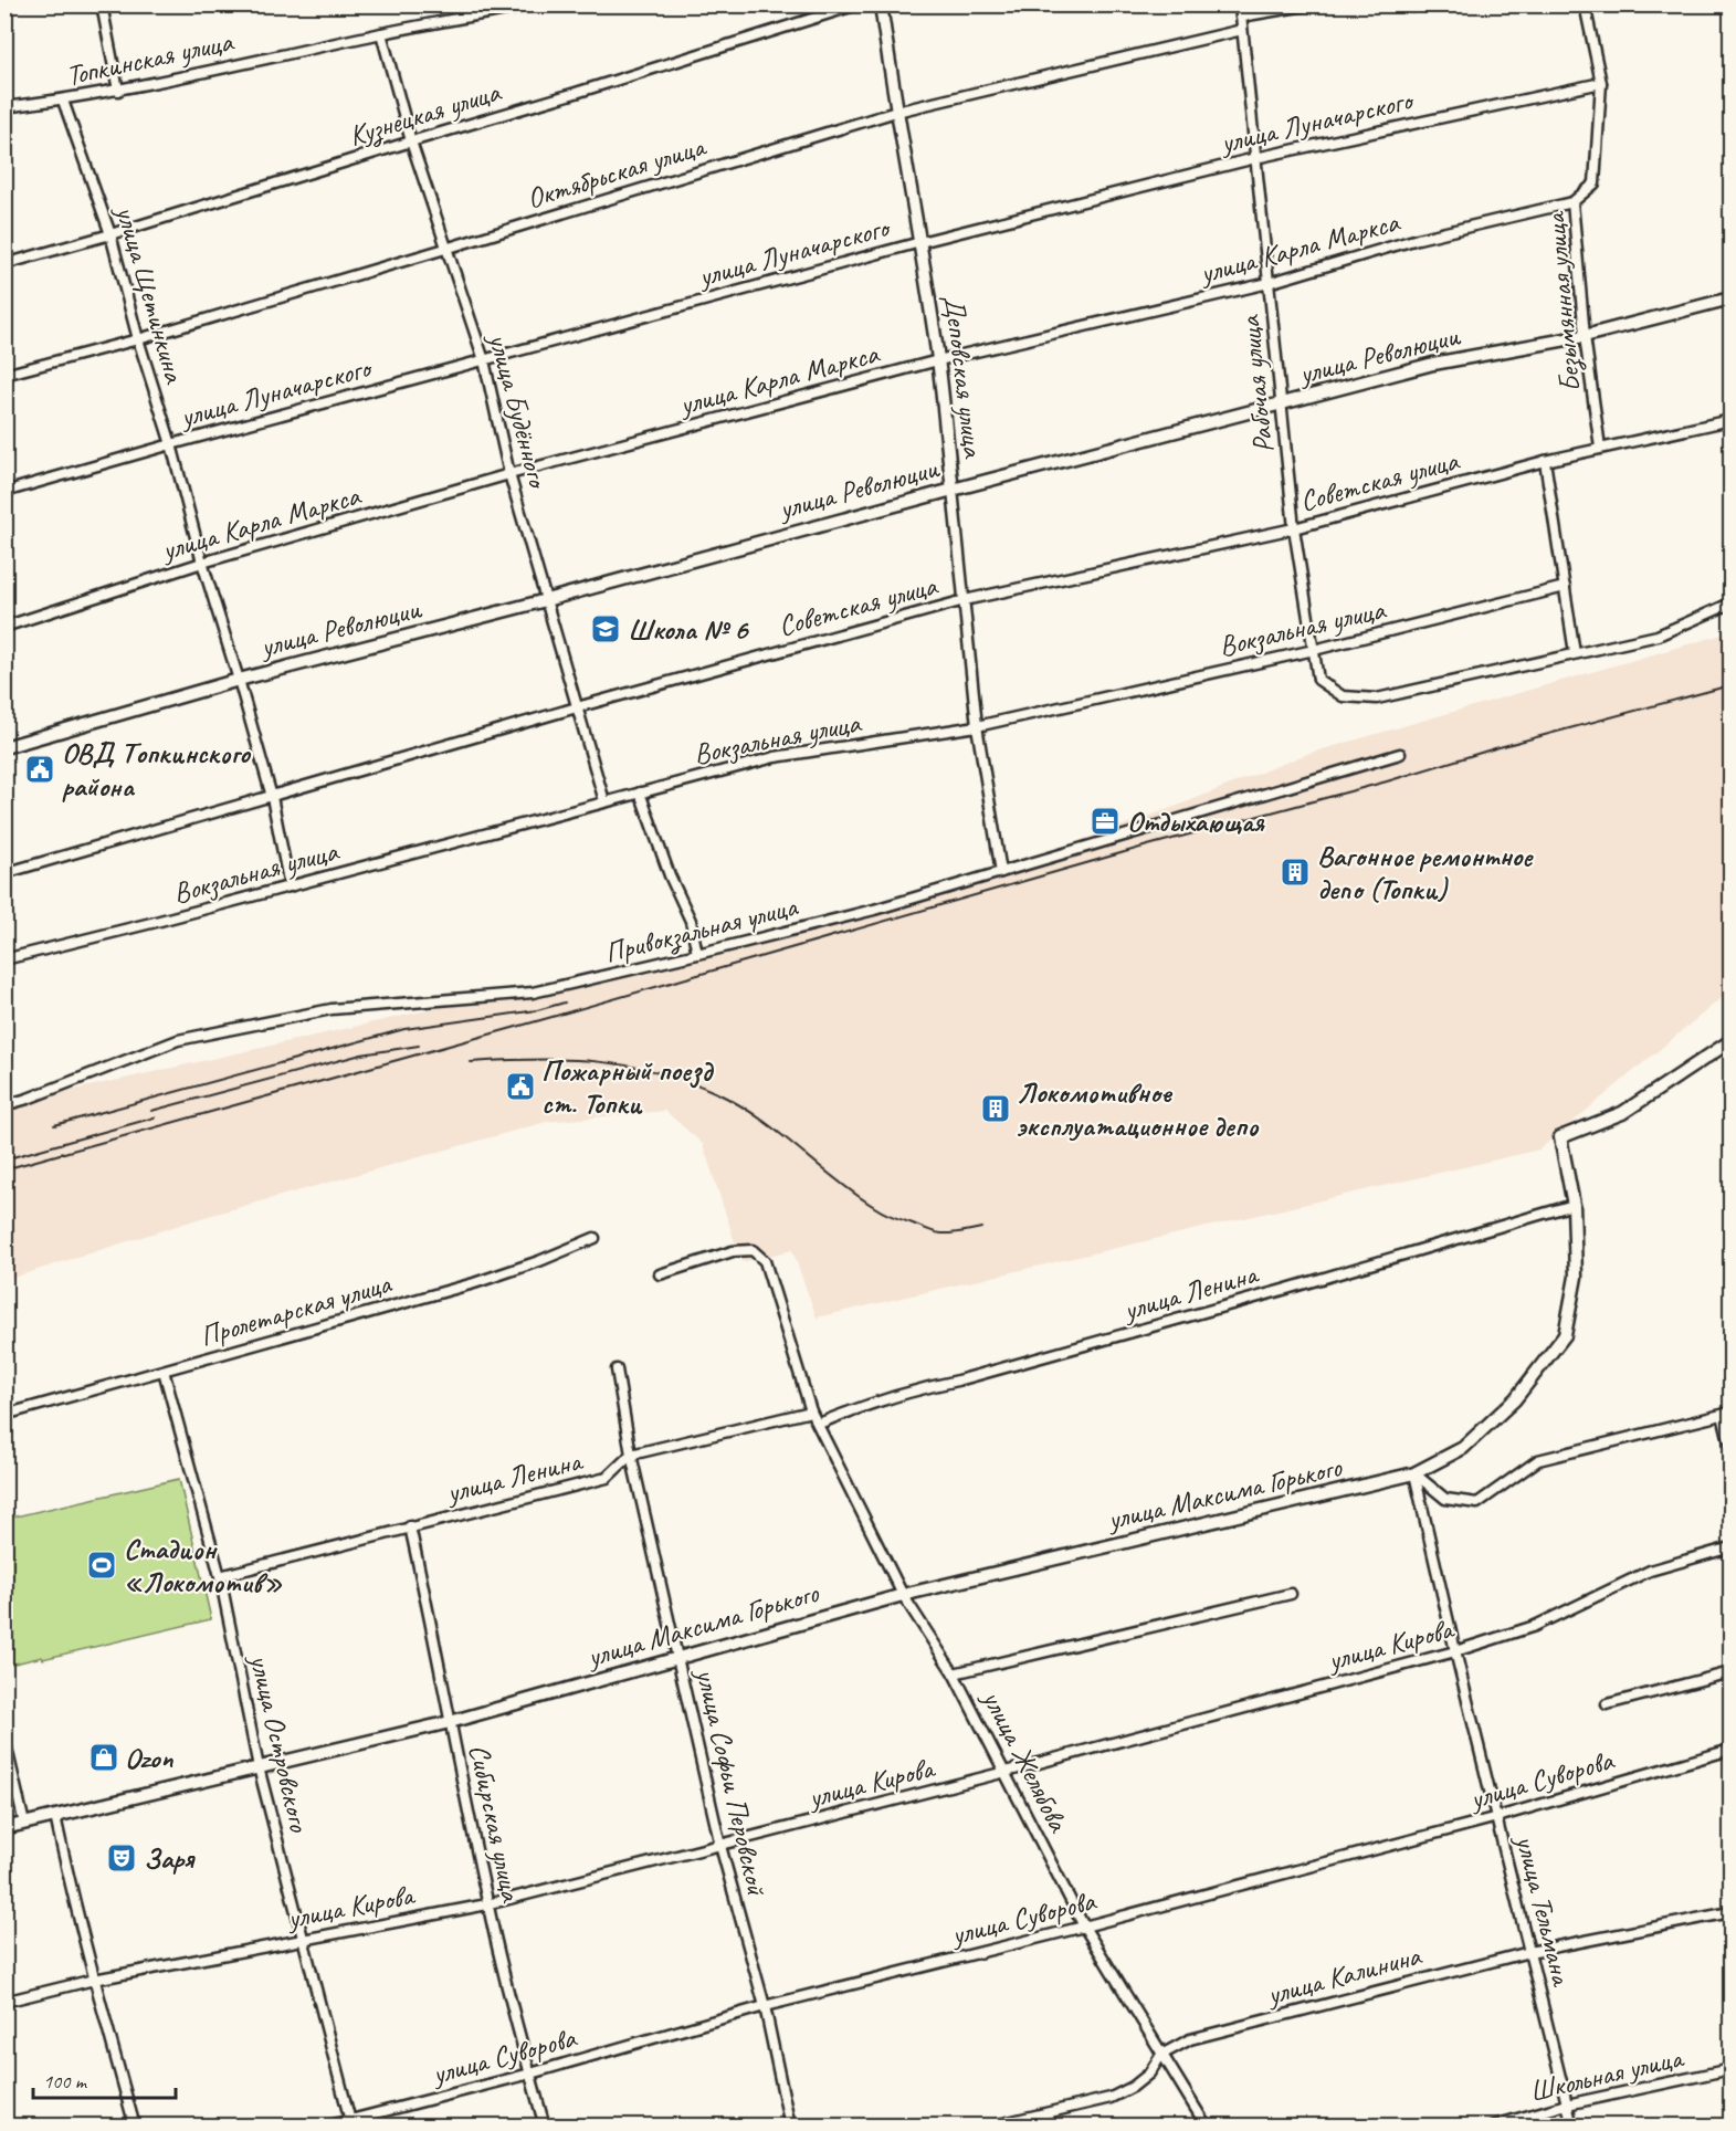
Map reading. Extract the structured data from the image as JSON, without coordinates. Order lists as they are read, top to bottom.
{
  "streets": {
    "street": [
      "Топкинская улица",
      "Кузнецкая улица",
      "улица Луначарского",
      "Октябрьская улица",
      "улица Карла Маркса",
      "улица Щетинкина",
      "Безымянная улица",
      "улица Революции",
      "Деповская улица",
      "Рабочая улица",
      "улица Будённого",
      "Советская улица",
      "Вокзальная улица",
      "Привокзальная улица",
      "улица Ленина",
      "Пролетарская улица",
      "улица Максима Горького",
      "улица Кирова",
      "улица Островского",
      "улица Желябова",
      "улица Суворова",
      "улица Софьи Перовской",
      "Сибирская улица",
      "улица Тельмана",
      "улица Калинина",
      "Школьная улица"
    ]
  },
  "crossings": [
    ["Топкинская улица", "улица Щетинкина"],
    ["Топкинская улица", "улица Будённого"],
    ["Кузнецкая улица", "улица Щетинкина"],
    ["Кузнецкая улица", "улица Будённого"],
    ["улица Луначарского", "улица Щетинкина"],
    ["улица Луначарского", "Безымянная улица"],
    ["улица Луначарского", "Деповская улица"],
    ["улица Луначарского", "Рабочая улица"],
    ["улица Луначарского", "улица Будённого"],
    ["Октябрьская улица", "улица Щетинкина"],
    ["Октябрьская улица", "Деповская улица"],
    ["Октябрьская улица", "Рабочая улица"],
    ["Октябрьская улица", "улица Будённого"],
    ["улица Карла Маркса", "улица Щетинкина"],
    ["улица Карла Маркса", "Безымянная улица"],
    ["улица Карла Маркса", "Деповская улица"],
    ["улица Карла Маркса", "Рабочая улица"],
    ["улица Карла Маркса", "улица Будённого"],
    ["улица Щетинкина", "улица Революции"],
    ["улица Щетинкина", "Советская улица"],
    ["улица Щетинкина", "Вокзальная улица"],
    ["Безымянная улица", "улица Революции"],
    ["Безымянная улица", "Советская улица"],
    ["улица Революции", "Деповская улица"],
    ["улица Революции", "Рабочая улица"],
    ["улица Революции", "улица Будённого"],
    ["Деповская улица", "Советская улица"],
    ["Деповская улица", "Вокзальная улица"],
    ["Деповская улица", "Привокзальная улица"],
    ["Рабочая улица", "Советская улица"],
    ["Рабочая улица", "Вокзальная улица"],
    ["улица Будённого", "Советская улица"],
    ["улица Будённого", "Вокзальная улица"],
    ["улица Ленина", "улица Максима Горького"],
    ["улица Ленина", "улица Островского"],
    ["улица Ленина", "улица Желябова"],
    ["улица Ленина", "улица Софьи Перовской"],
    ["улица Ленина", "Сибирская улица"],
    ["Пролетарская улица", "улица Островского"],
    ["улица Максима Горького", "улица Островского"],
    ["улица Максима Горького", "улица Желябова"],
    ["улица Максима Горького", "улица Софьи Перовской"],
    ["улица Максима Горького", "Сибирская улица"],
    ["улица Максима Горького", "улица Тельмана"],
    ["улица Кирова", "улица Островского"],
    ["улица Кирова", "улица Желябова"],
    ["улица Кирова", "улица Софьи Перовской"],
    ["улица Кирова", "Сибирская улица"],
    ["улица Кирова", "улица Тельмана"],
    ["улица Островского", "улица Суворова"],
    ["улица Желябова", "улица Суворова"],
    ["улица Желябова", "улица Калинина"],
    ["улица Суворова", "улица Софьи Перовской"],
    ["улица Суворова", "Сибирская улица"],
    ["улица Суворова", "улица Тельмана"],
    ["улица Тельмана", "улица Калинина"],
    ["улица Тельмана", "Школьная улица"]
  ],
  "places": {
    "school or university": ["Школа № 6"],
    "public building": ["ОВД Топкинского района", "Пожарный поезд ст. Топки"],
    "office": ["Отдыхающая"],
    "building": ["Вагонное ремонтное депо (Топки)", "Локомотивное эксплуатационное депо"],
    "sports": ["Стадион «Локомотив»"],
    "shop": ["Ozon"],
    "theatre": ["Заря"]
  },
  "scale_bar": "100 m"
}
